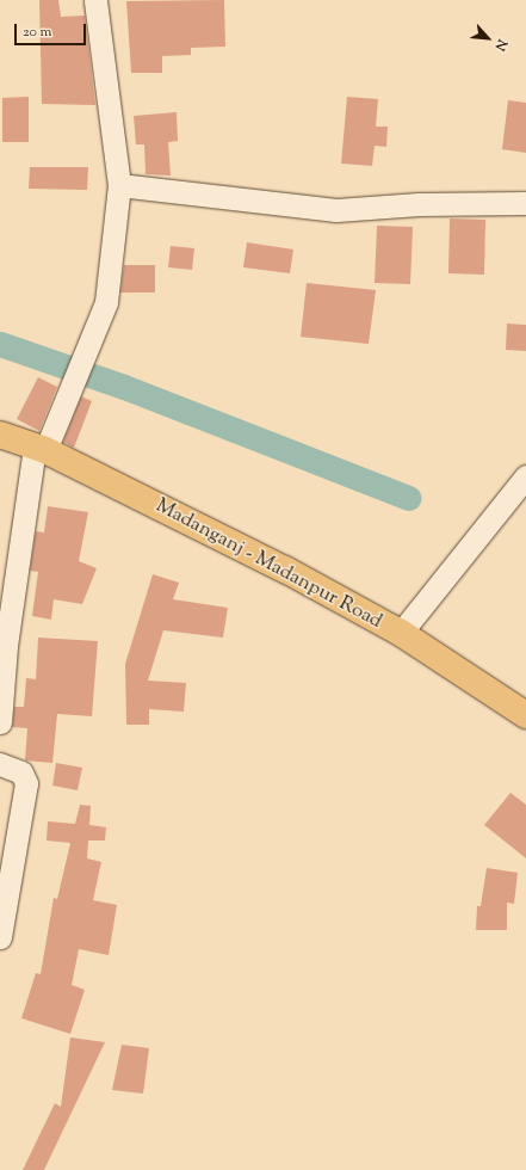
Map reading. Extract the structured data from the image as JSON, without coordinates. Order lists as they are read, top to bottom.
{
  "streets": {
    "main road": ["Madanganj - Madanpur Road"]
  },
  "scale_bar": "20 m",
  "north": "bottom right"
}
